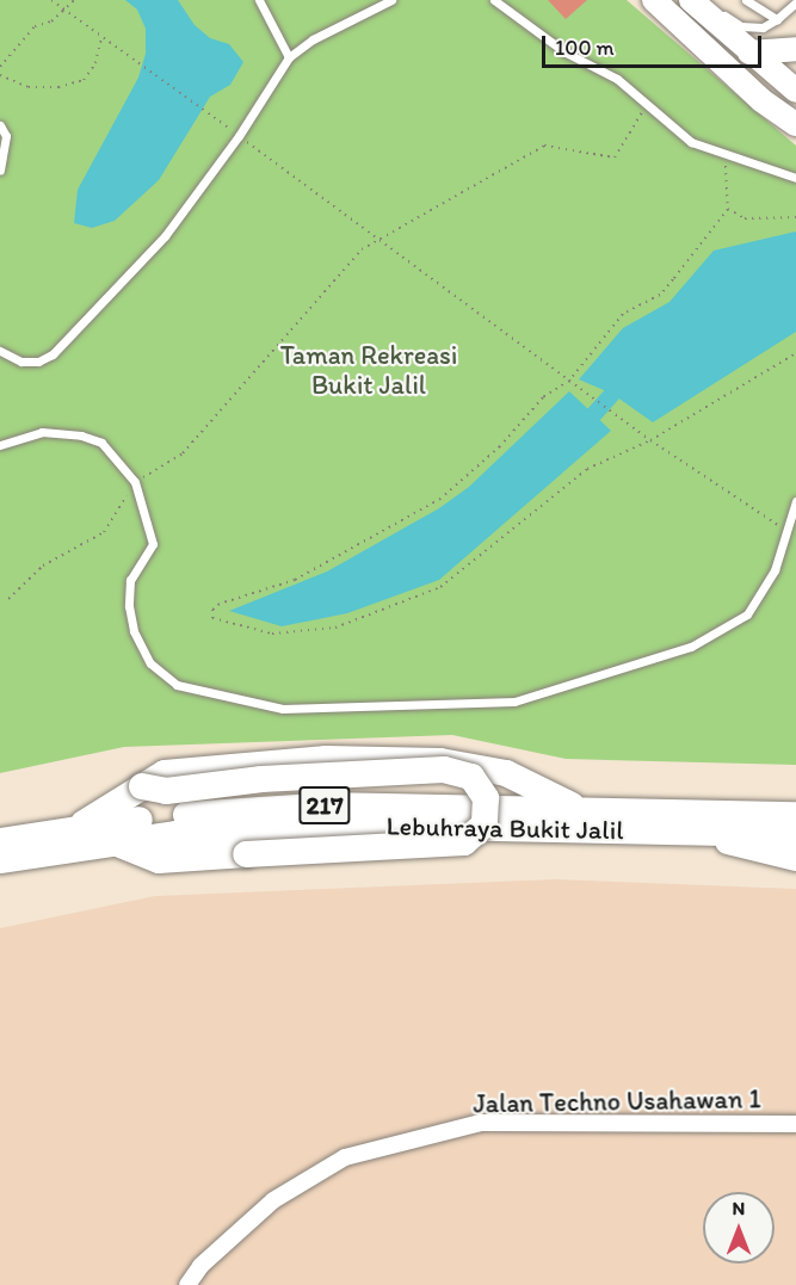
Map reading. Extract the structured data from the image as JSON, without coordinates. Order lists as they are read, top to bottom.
{
  "streets": {
    "highway": ["217", "Lebuhraya Bukit Jalil"],
    "street": ["Jalan Techno Usahawan 1"]
  },
  "parks": ["Taman Rekreasi Bukit Jalil"],
  "scale_bar": "100 m",
  "north": "top"
}
